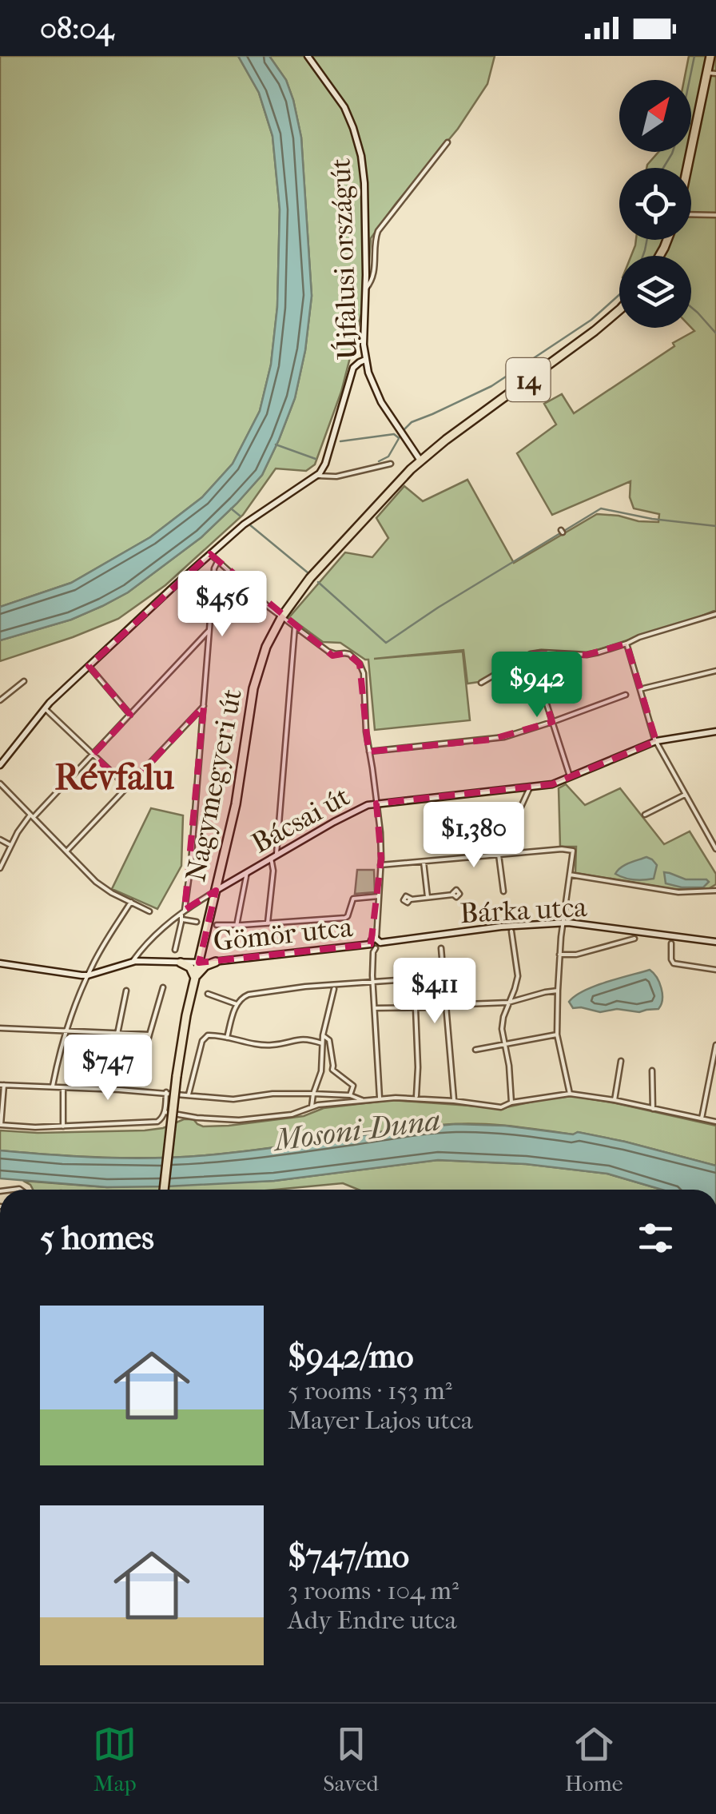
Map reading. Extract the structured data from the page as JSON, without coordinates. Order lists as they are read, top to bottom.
{
  "streets": {
    "main road": ["14", "Nagymegyeri út"],
    "street": [
      "Újfalusi országút",
      "Bácsai út",
      "Bárka utca",
      "Gömör utca"
    ]
  },
  "crossings": [
    ["Újfalusi országút", "14"],
    ["Újfalusi országút", "Nagymegyeri út"],
    ["14", "Nagymegyeri út"],
    ["Nagymegyeri út", "Bácsai út"],
    ["Nagymegyeri út", "Gömör utca"],
    ["Bácsai út", "Gömör utca"]
  ],
  "districts": ["Révfalu"],
  "water": ["Mosoni-Duna"],
  "north": "top right",
  "page": {
    "status": "08:04",
    "price": [
      "$456",
      "$942",
      "$1,380",
      "$411",
      "$747"
    ],
    "heading": "5 homes",
    "list": [
      {
        "name": "$942/mo",
        "note": "5 rooms · 153 m² · Mayer Lajos utca"
      },
      {
        "name": "$747/mo",
        "note": "3 rooms · 104 m² · Ady Endre utca"
      }
    ],
    "tabs": ["Map", "Saved", "Home"]
  }
}
